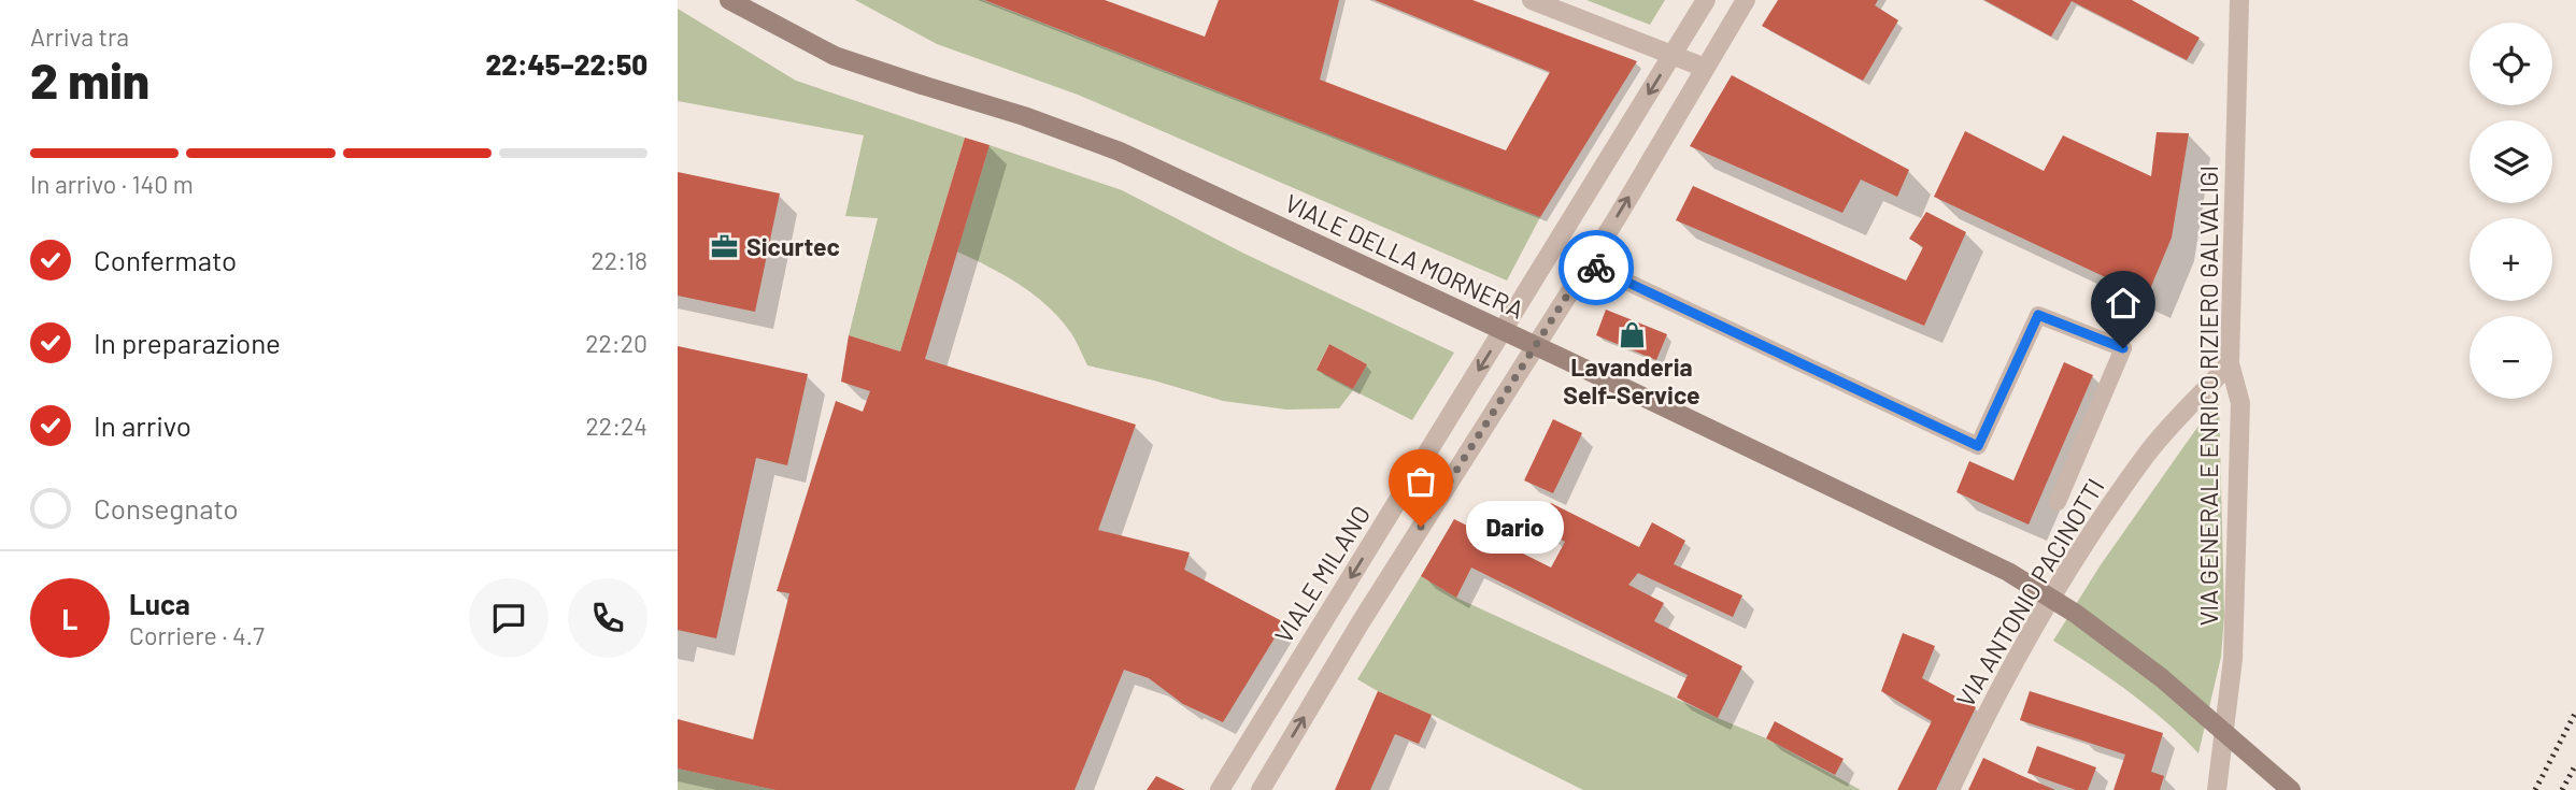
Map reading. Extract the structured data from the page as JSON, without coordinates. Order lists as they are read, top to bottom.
{
  "streets": {
    "main road": ["VIALE DELLA MORNERA"],
    "street": ["VIA GENERALE ENRICO RIZIERO GALVALIGI", "VIALE MILANO", "VIA ANTONIO PACINOTTI"]
  },
  "crossings": [
    ["VIA GENERALE ENRICO RIZIERO GALVALIGI", "VIA ANTONIO PACINOTTI"]
  ],
  "places": {
    "office": ["Sicurtec"],
    "shop": ["Lavanderia Self-Service"],
    "other": ["Dario"]
  },
  "page": {
    "heading": ["2 min", "Arriva tra", "22:45–22:50"],
    "panel": ["Luca", "Corriere · 4.7"],
    "map_buttons": ["+", "−"],
    "bar": "In arrivo · 140 m",
    "list": [
      ["Confermato", "22:18"],
      ["In preparazione", "22:20"],
      ["In arrivo", "22:24"],
      "Consegnato"
    ],
    "bubble": "Dario",
    "round": "L"
  }
}
